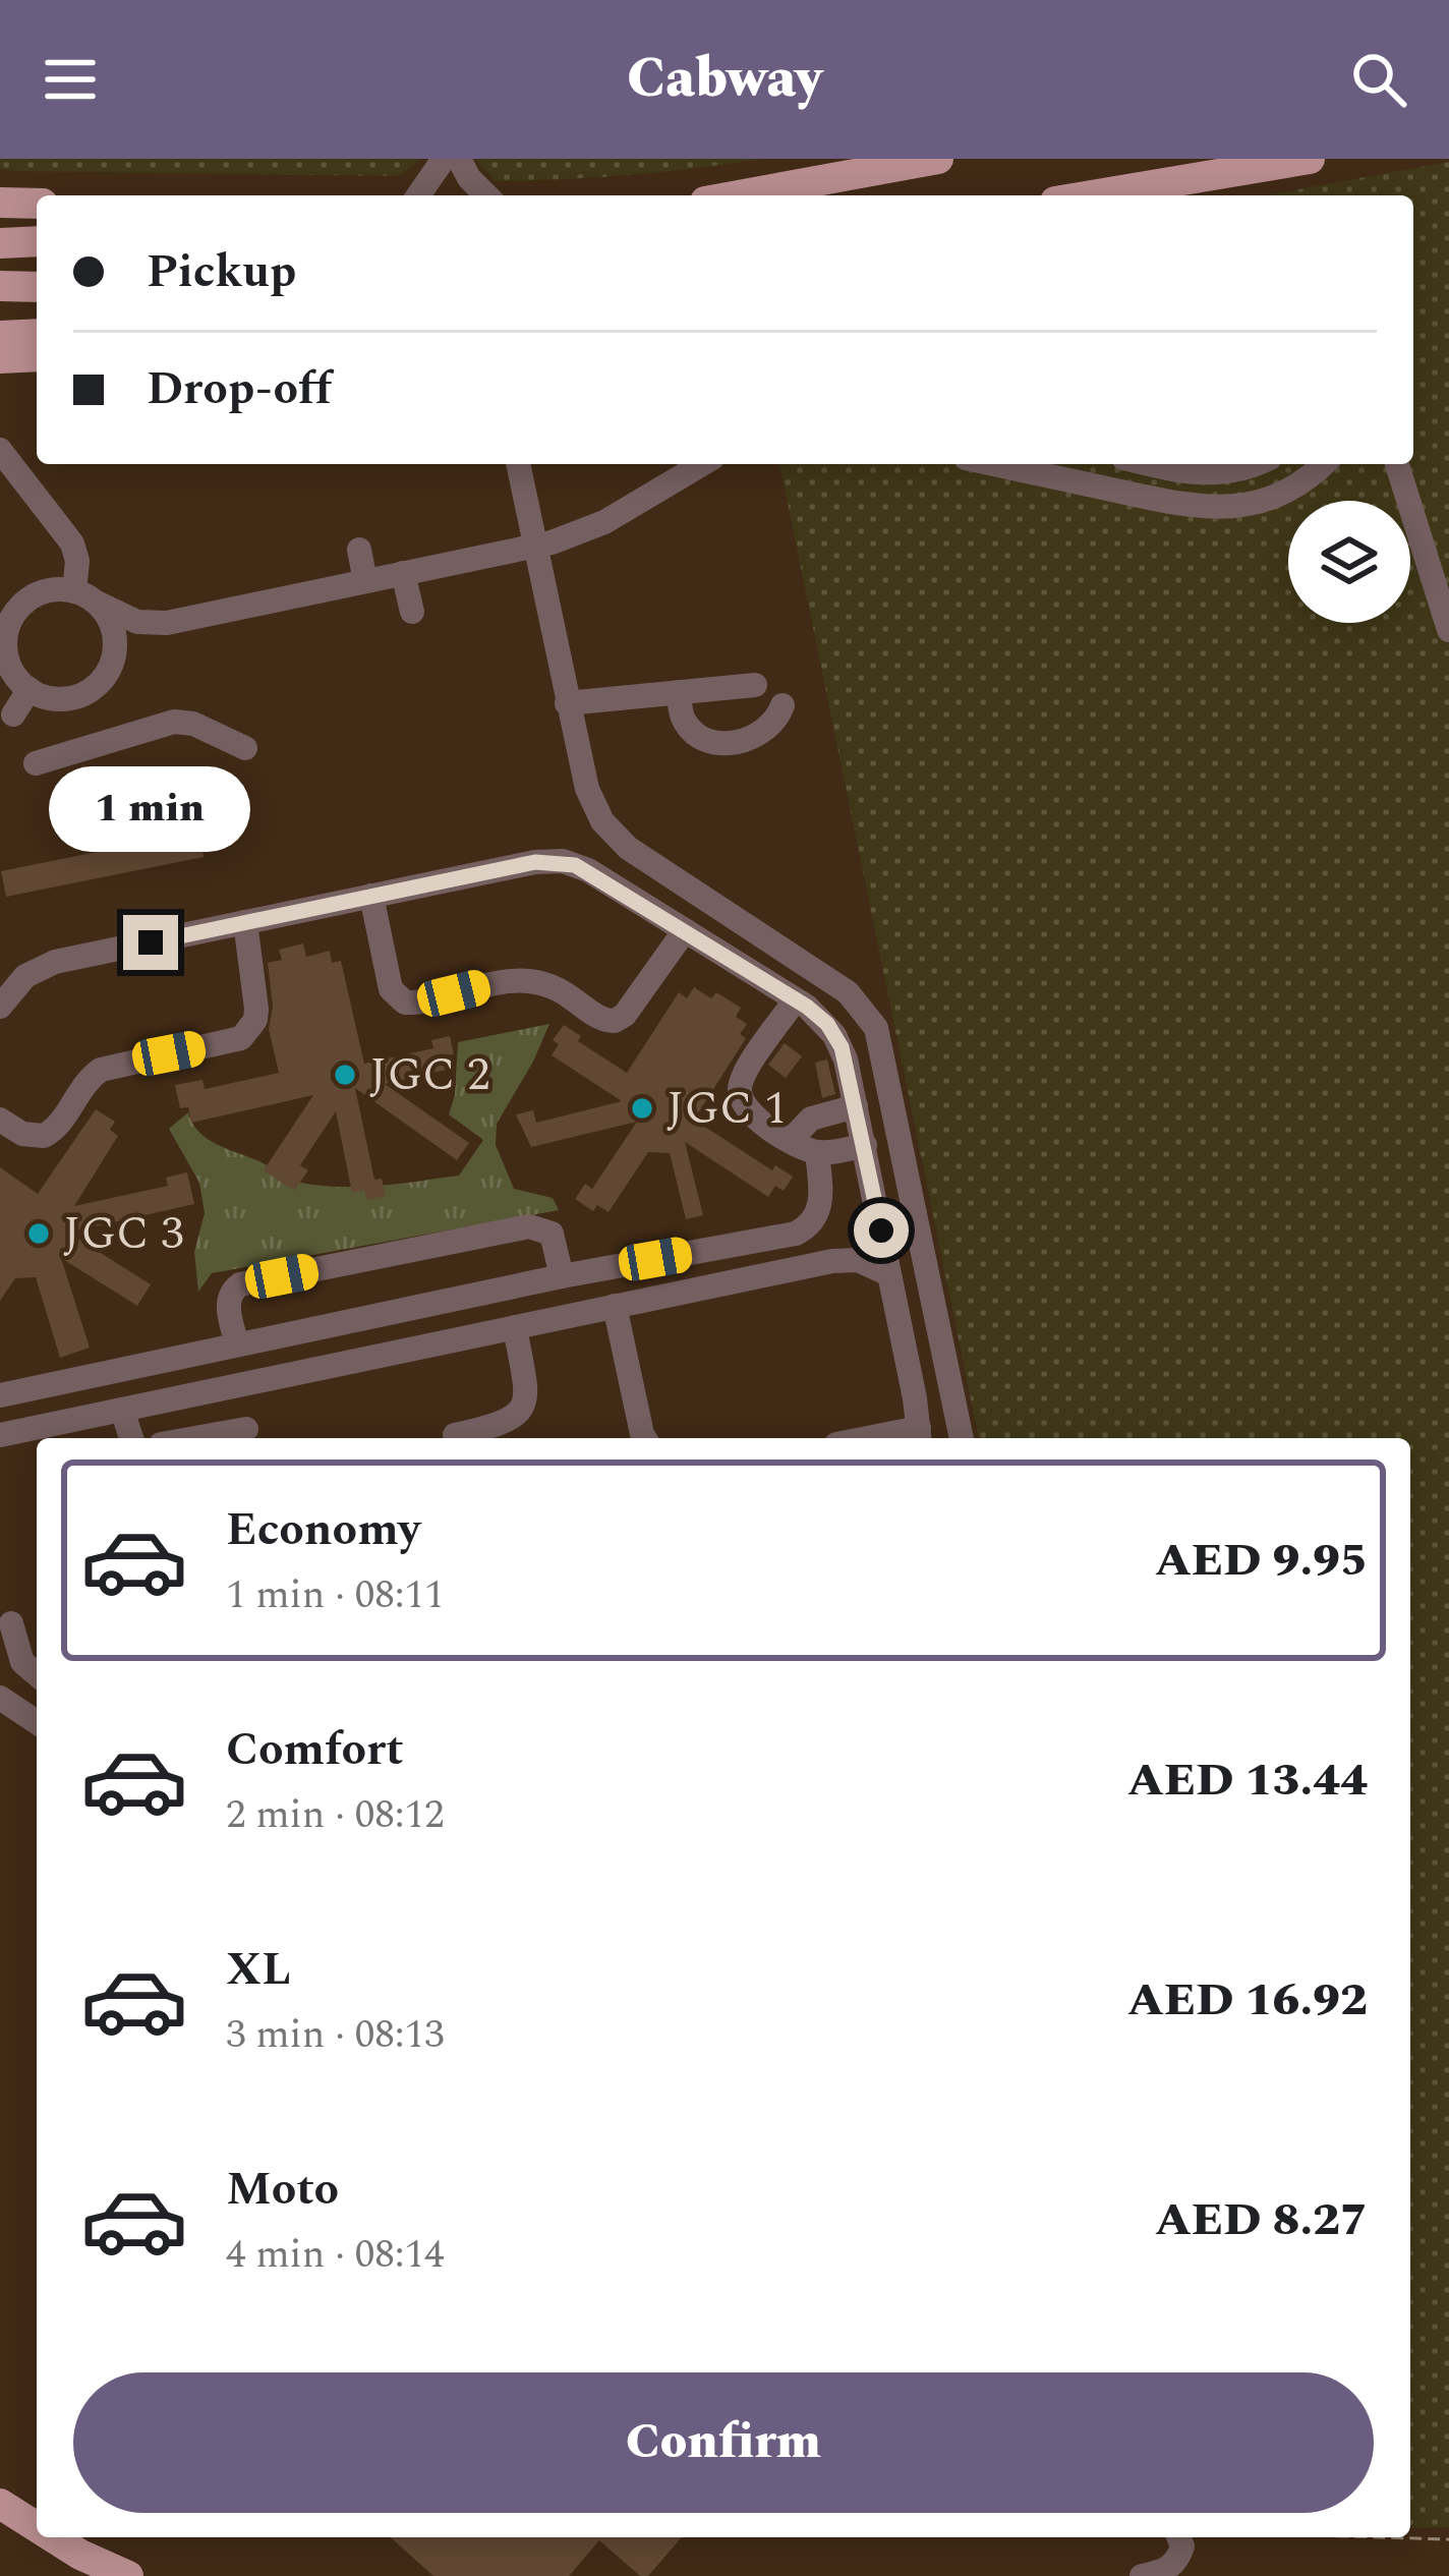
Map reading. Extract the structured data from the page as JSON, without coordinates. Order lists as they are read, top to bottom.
{
  "places": ["JGC 2", "JGC 1", "JGC 3"],
  "page": {
    "header": "Cabway",
    "banner": ["Pickup", "Drop-off"],
    "bubble": "1 min",
    "list": [
      {
        "name": "Economy",
        "note": "1 min · 08:11",
        "value": "AED 9.95"
      },
      {
        "name": "Comfort",
        "note": "2 min · 08:12",
        "value": "AED 13.44"
      },
      {
        "name": "XL",
        "note": "3 min · 08:13",
        "value": "AED 16.92"
      },
      {
        "name": "Moto",
        "note": "4 min · 08:14",
        "value": "AED 8.27"
      }
    ],
    "buttons": "Confirm"
  }
}
